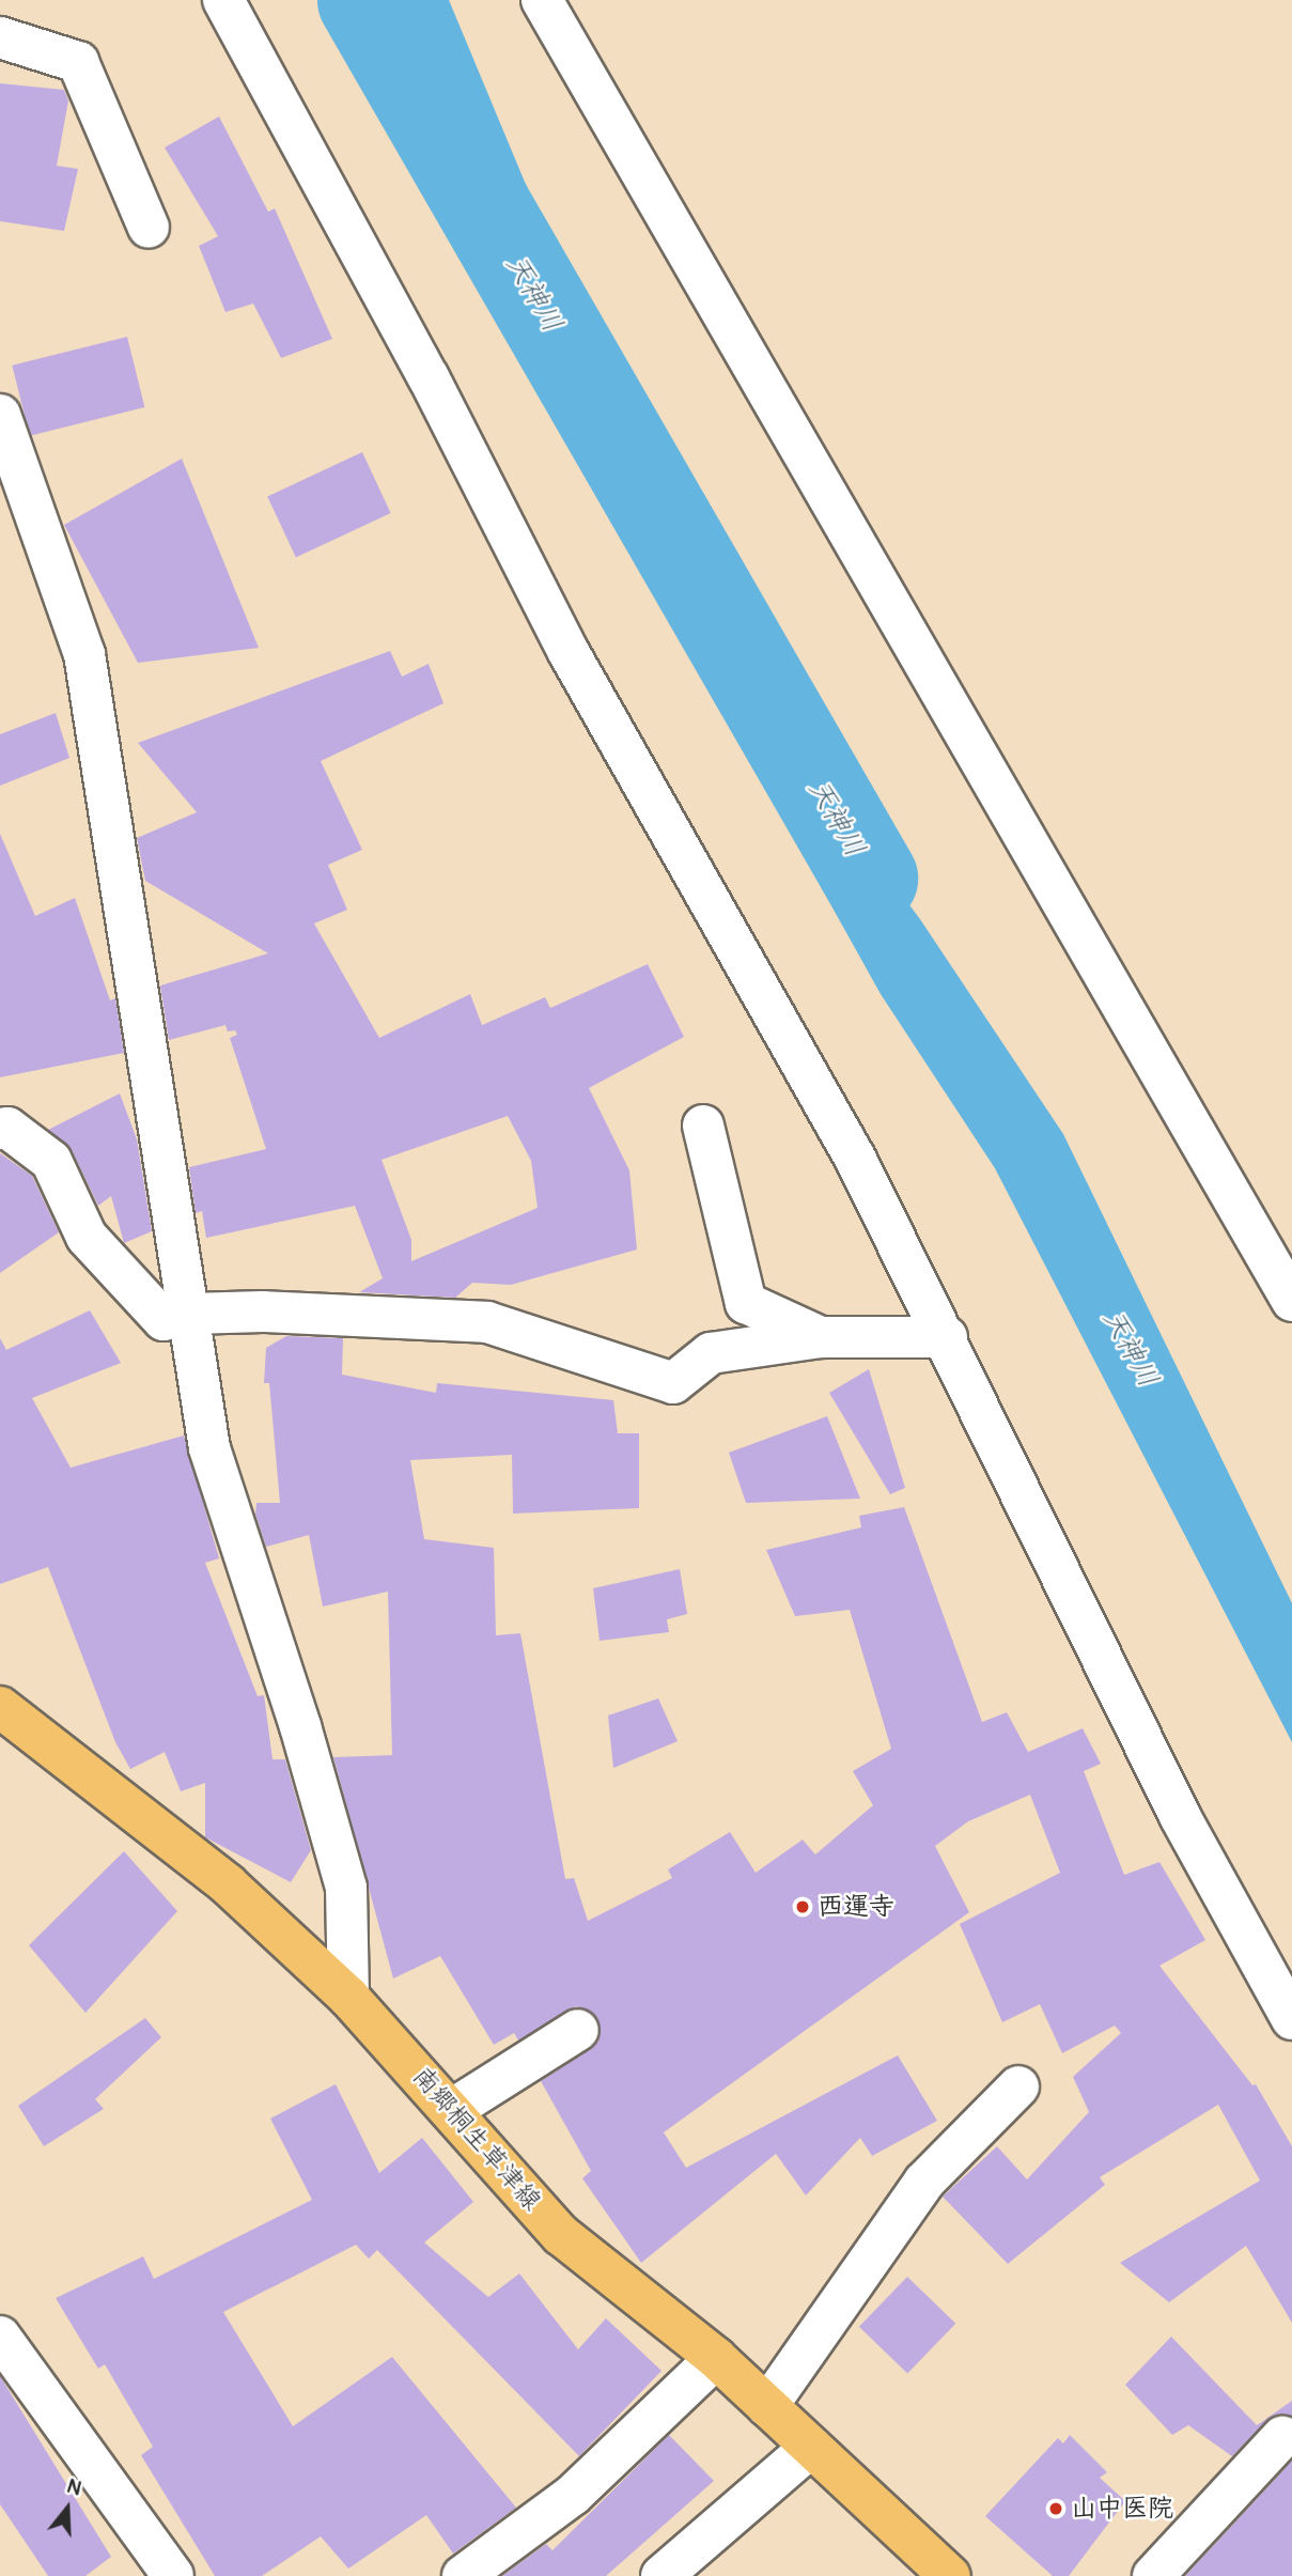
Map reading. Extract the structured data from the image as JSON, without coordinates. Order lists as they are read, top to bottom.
{
  "streets": {
    "main road": ["南郷桐生草津線"]
  },
  "water": ["天神川"],
  "places": ["西運寺", "山中医院"],
  "north": "top"
}
